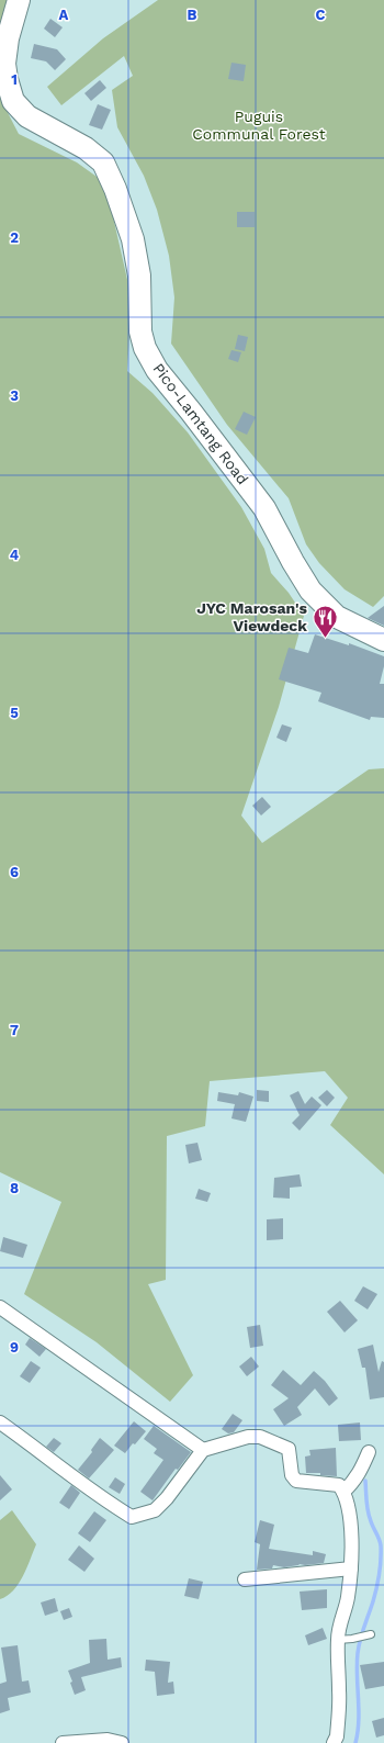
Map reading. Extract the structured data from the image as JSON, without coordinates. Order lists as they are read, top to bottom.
{
  "streets": {
    "main road": ["Pico-Lamtang Road"]
  },
  "parks": ["Puguis Communal Forest"],
  "places": {
    "restaurant": ["JYC Marosan's Viewdeck"]
  },
  "grid": {
    "columns": ["A", "B", "C"],
    "rows": [
      "1",
      "2",
      "3",
      "4",
      "5",
      "6",
      "7",
      "8",
      "9"
    ]
  }
}
